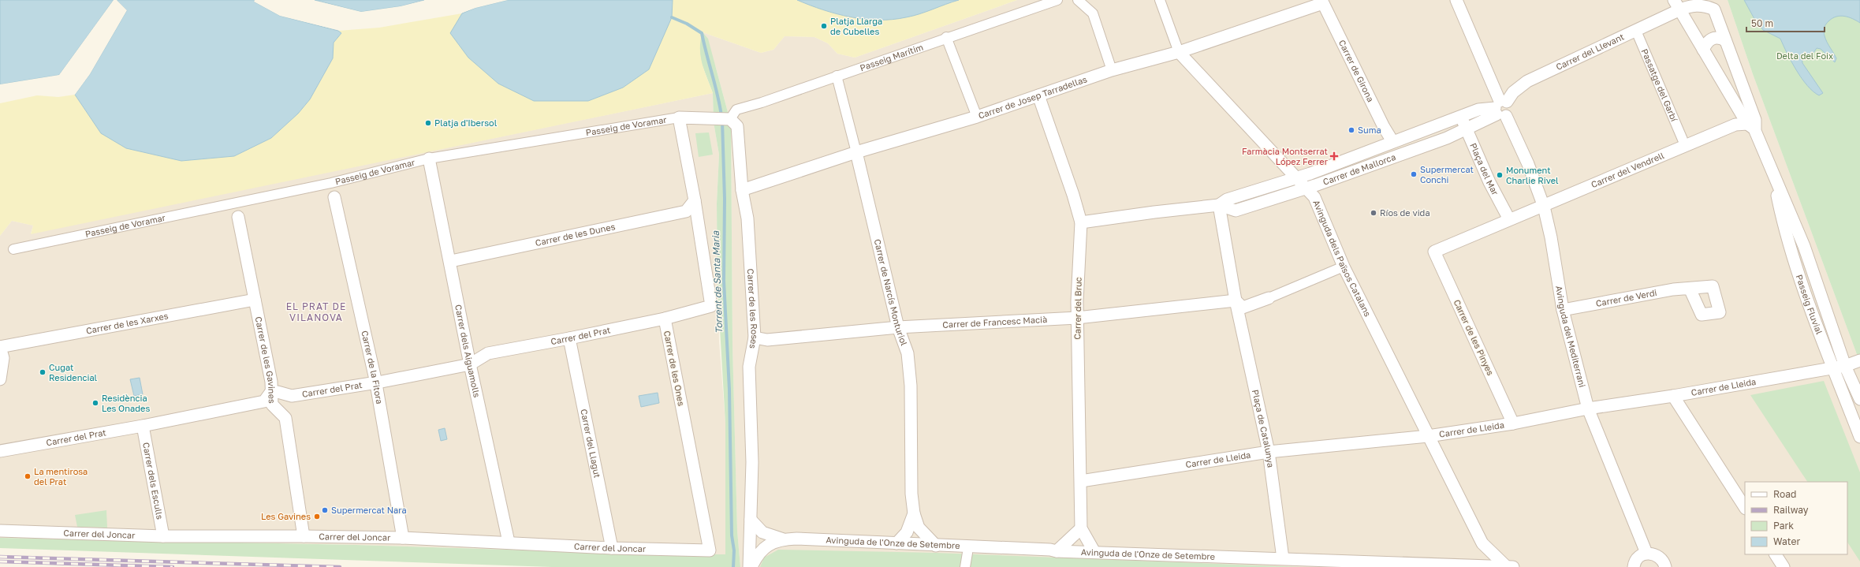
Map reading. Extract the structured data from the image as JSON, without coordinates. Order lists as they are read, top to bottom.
{
  "streets": {
    "street": [
      "Carrer del Llevant",
      "Passeig Marítim",
      "Carrer de Girona",
      "Passatge del Garbí",
      "Carrer de Josep Tarradellas",
      "Passeig de Voramar",
      "Plaça del Mar",
      "Carrer de Mallorca",
      "Carrer del Vendrell",
      "Carrer de les Dunes",
      "Avinguda dels Països Catalans",
      "Carrer de Narcís Monturiol",
      "Carrer de Verdi",
      "Passeig Fluvial",
      "Carrer de les Roses",
      "Carrer del Bruc",
      "Carrer de Francesc Macià",
      "Carrer de les Xarxes",
      "Carrer del Prat",
      "Avinguda del Mediterrani",
      "Carrer de les Pinyes",
      "Carrer dels Aiguamolls",
      "Carrer de les Gavines",
      "Carrer de la Fitora",
      "Carrer de les Ones",
      "Carrer de Lleida",
      "Plaça de Catalunya",
      "Carrer del Llagut",
      "Carrer dels Esculls",
      "Carrer del Joncar",
      "Avinguda de l'Onze de Setembre"
    ]
  },
  "crossings": [
    ["Carrer del Llevant", "Passatge del Garbí"],
    ["Carrer del Llevant", "Carrer de Mallorca"],
    ["Carrer del Llevant", "Passeig Fluvial"],
    ["Carrer del Llevant", "Avinguda del Mediterrani"],
    ["Passeig Marítim", "Passeig de Voramar"],
    ["Passeig Marítim", "Carrer de Narcís Monturiol"],
    ["Passeig Marítim", "Carrer de les Roses"],
    ["Carrer de Girona", "Carrer de Josep Tarradellas"],
    ["Carrer de Girona", "Carrer de Mallorca"],
    ["Carrer de Josep Tarradellas", "Avinguda dels Països Catalans"],
    ["Carrer de Josep Tarradellas", "Carrer de Narcís Monturiol"],
    ["Carrer de Josep Tarradellas", "Carrer de les Roses"],
    ["Carrer de Josep Tarradellas", "Carrer del Bruc"],
    ["Passeig de Voramar", "Carrer de les Roses"],
    ["Passeig de Voramar", "Carrer dels Aiguamolls"],
    ["Passeig de Voramar", "Carrer de les Ones"],
    ["Plaça del Mar", "Carrer de Mallorca"],
    ["Plaça del Mar", "Carrer del Vendrell"],
    ["Carrer de Mallorca", "Avinguda dels Països Catalans"],
    ["Carrer de Mallorca", "Carrer del Bruc"],
    ["Carrer de Mallorca", "Avinguda del Mediterrani"],
    ["Carrer de Mallorca", "Plaça de Catalunya"],
    ["Carrer del Vendrell", "Passeig Fluvial"],
    ["Carrer del Vendrell", "Avinguda del Mediterrani"],
    ["Carrer del Vendrell", "Carrer de les Pinyes"],
    ["Carrer de les Dunes", "Carrer dels Aiguamolls"],
    ["Avinguda dels Països Catalans", "Carrer de Lleida"],
    ["Avinguda dels Països Catalans", "Avinguda de l'Onze de Setembre"],
    ["Carrer de Narcís Monturiol", "Carrer de Francesc Macià"],
    ["Carrer de Narcís Monturiol", "Avinguda de l'Onze de Setembre"],
    ["Carrer de Verdi", "Avinguda del Mediterrani"],
    ["Passeig Fluvial", "Carrer de Lleida"],
    ["Carrer de les Roses", "Carrer de Francesc Macià"],
    ["Carrer de les Roses", "Avinguda de l'Onze de Setembre"],
    ["Carrer del Bruc", "Carrer de Francesc Macià"],
    ["Carrer del Bruc", "Carrer de Lleida"],
    ["Carrer del Bruc", "Avinguda de l'Onze de Setembre"],
    ["Carrer de Francesc Macià", "Plaça de Catalunya"],
    ["Carrer de les Xarxes", "Carrer de les Gavines"],
    ["Carrer del Prat", "Carrer dels Aiguamolls"],
    ["Carrer del Prat", "Carrer de les Gavines"],
    ["Carrer del Prat", "Carrer de la Fitora"],
    ["Carrer del Prat", "Carrer de les Ones"],
    ["Carrer del Prat", "Carrer del Llagut"],
    ["Carrer del Prat", "Carrer dels Esculls"],
    ["Avinguda del Mediterrani", "Carrer de Lleida"],
    ["Carrer de les Pinyes", "Carrer de Lleida"],
    ["Carrer dels Aiguamolls", "Carrer del Joncar"],
    ["Carrer de les Gavines", "Carrer del Joncar"],
    ["Carrer de la Fitora", "Carrer del Joncar"],
    ["Carrer de les Ones", "Carrer del Joncar"],
    ["Carrer de Lleida", "Plaça de Catalunya"],
    ["Plaça de Catalunya", "Avinguda de l'Onze de Setembre"],
    ["Carrer del Llagut", "Carrer del Joncar"],
    ["Carrer dels Esculls", "Carrer del Joncar"]
  ],
  "districts": ["EL PRAT DE VILANOVA"],
  "water": ["Torrent de Santa Maria"],
  "parks": ["Delta del Foix"],
  "places": {
    "other": [
      "Platja Llarga de Cubelles",
      "Platja d'Ibersol",
      "Suma",
      "Supermercat Conchi",
      "Monument Charlie Rivel",
      "Ríos de vida",
      "Cugat Residencial",
      "Residència Les Onades",
      "La mentirosa del Prat",
      "Supermercat Nara",
      "Les Gavines"
    ],
    "health": ["Farmàcia Montserrat López Ferrer"]
  },
  "legend": [
    "Road",
    "Railway",
    "Park",
    "Water"
  ],
  "scale_bar": "50 m"
}
